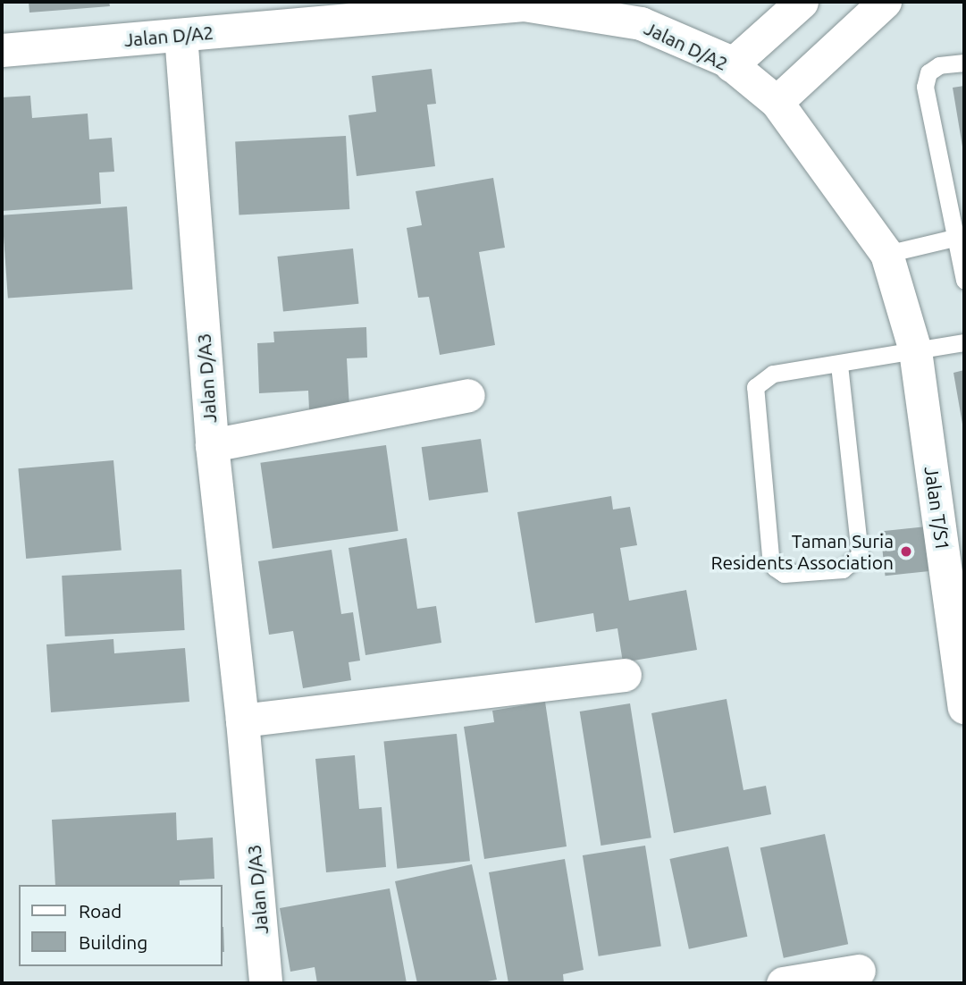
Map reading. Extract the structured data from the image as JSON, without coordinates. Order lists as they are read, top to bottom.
{
  "streets": {
    "street": ["Jalan D/A2", "Jalan D/A3", "Jalan T/S1"]
  },
  "crossings": [
    ["Jalan D/A2", "Jalan D/A3"],
    ["Jalan D/A2", "Jalan T/S1"]
  ],
  "places": ["Taman Suria Residents Association"],
  "legend": ["Road", "Building"]
}
